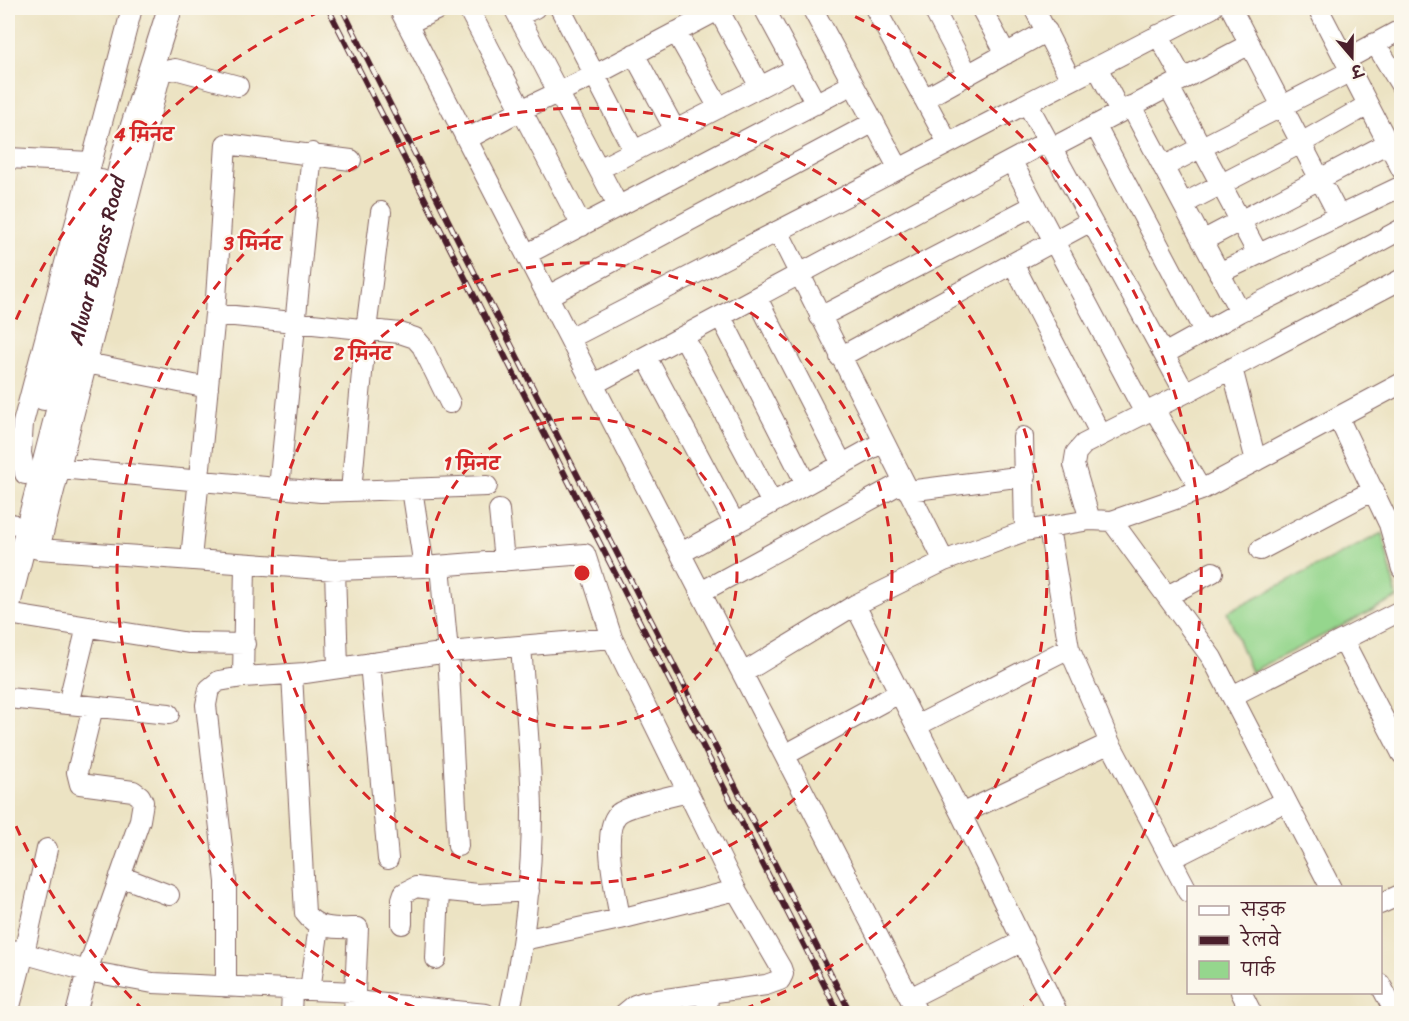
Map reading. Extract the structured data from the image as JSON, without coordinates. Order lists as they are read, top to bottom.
{
  "streets": {
    "main road": ["Alwar Bypass Road"]
  },
  "legend": ["सड़क", "रेलवे", "पार्क"],
  "north": "bottom",
  "rings": [
    "4 मिनट",
    "3 मिनट",
    "2 मिनट",
    "1 मिनट"
  ]
}
